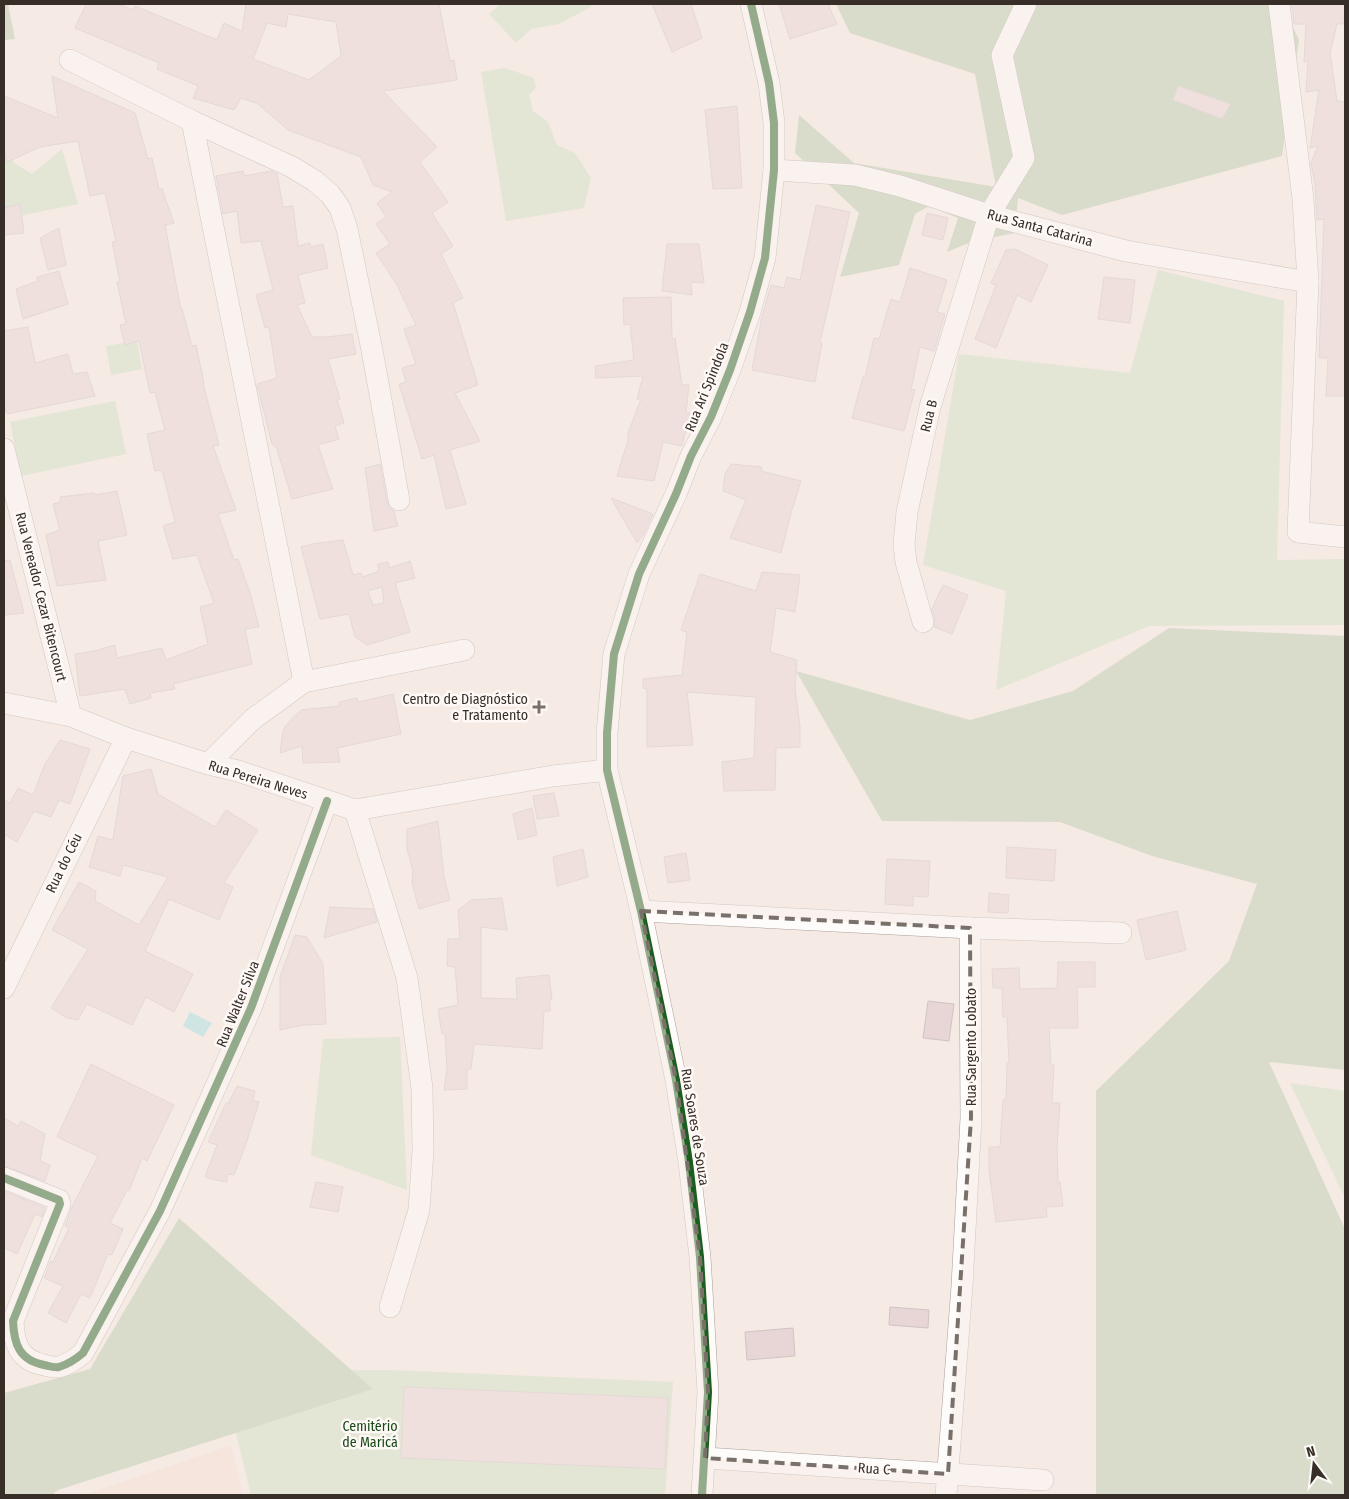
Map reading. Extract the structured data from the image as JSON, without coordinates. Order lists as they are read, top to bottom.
{
  "streets": {
    "street": [
      "Rua Santa Catarina",
      "Rua Ari Spindola",
      "Rua B",
      "Rua Vereador Cezar Bitencourt",
      "Rua Pereira Neves",
      "Rua do Céu",
      "Rua Walter Silva",
      "Rua Sargento Lobato",
      "Rua Soares de Souza",
      "Rua C"
    ]
  },
  "crossings": [
    ["Rua Santa Catarina", "Rua Ari Spindola"],
    ["Rua Santa Catarina", "Rua B"],
    ["Rua Ari Spindola", "Rua Pereira Neves"],
    ["Rua Ari Spindola", "Rua Soares de Souza"],
    ["Rua Vereador Cezar Bitencourt", "Rua Pereira Neves"],
    ["Rua Pereira Neves", "Rua do Céu"],
    ["Rua Pereira Neves", "Rua Walter Silva"],
    ["Rua Pereira Neves", "Rua Soares de Souza"],
    ["Rua Sargento Lobato", "Rua C"],
    ["Rua Soares de Souza", "Rua C"]
  ],
  "parks": ["Cemitério de Maricá"],
  "places": {
    "health": ["Centro de Diagnóstico e Tratamento"]
  },
  "north": "top"
}
